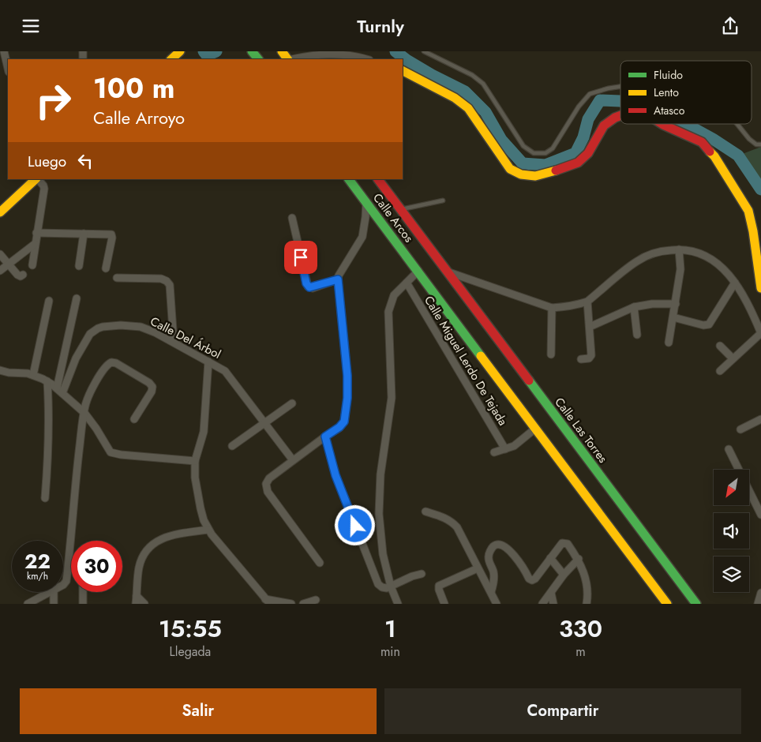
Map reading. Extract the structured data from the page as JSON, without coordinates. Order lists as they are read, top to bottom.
{
  "streets": {
    "main road": ["Calle Arcos", "Calle Las Torres"],
    "street": ["Calle Del Árbol", "Calle Miguel Lerdo De Tejada"]
  },
  "crossings": [
    ["Calle Arcos", "Calle Las Torres"]
  ],
  "legend": ["Fluido", "Lento", "Atasco"],
  "north": "bottom left",
  "page": {
    "header": "Turnly",
    "turn": ["100 m", "Calle Arroyo"],
    "then": "Luego",
    "speed": "22 km/h",
    "limit": "30",
    "eta": [
      "15:55",
      "Llegada",
      "1",
      "min",
      "330",
      "m"
    ],
    "buttons": ["Salir", "Compartir"]
  }
}
